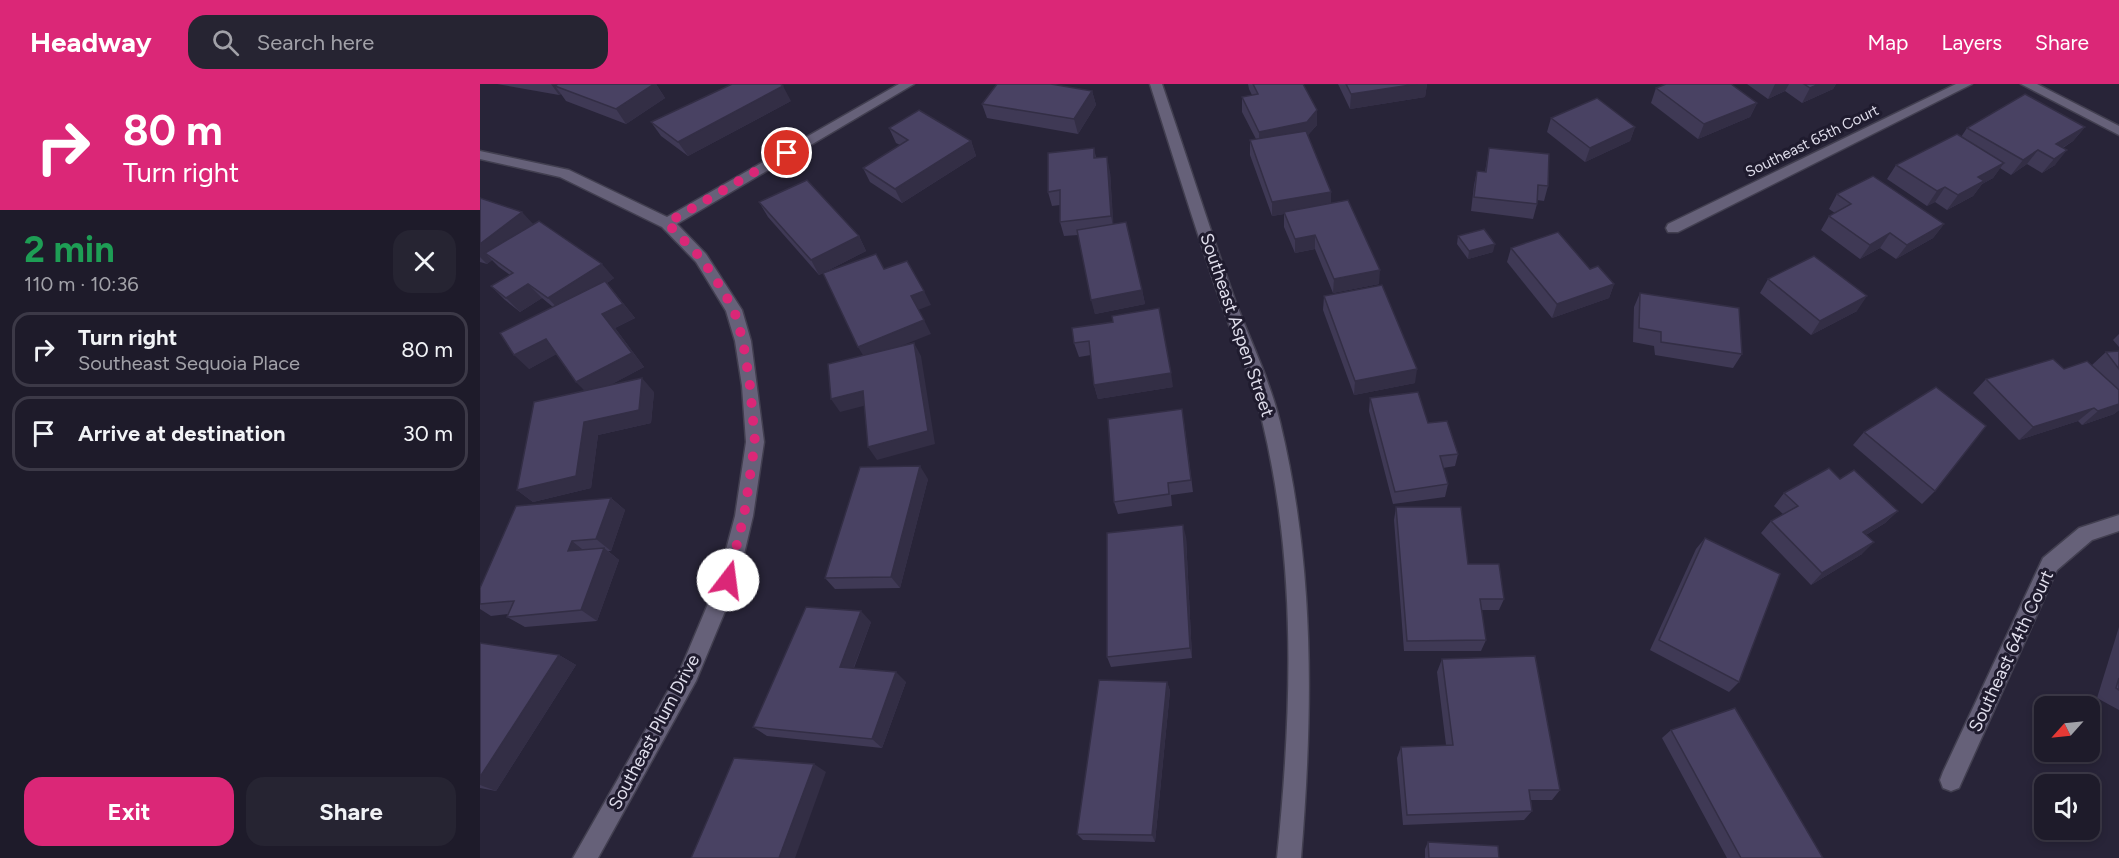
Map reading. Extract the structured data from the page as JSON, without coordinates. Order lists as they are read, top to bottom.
{
  "streets": {
    "street": [
      "Southeast 65th Court",
      "Southeast Aspen Street",
      "Southeast 64th Court",
      "Southeast Plum Drive"
    ]
  },
  "north": "bottom left",
  "page": {
    "header": "Headway",
    "search": "Search here",
    "nav": ["Map", "Layers", "Share"],
    "turn": ["80 m", "Turn right"],
    "heading": ["2 min", "110 m · 10:36"],
    "list": [
      {
        "name": "Turn right",
        "note": "Southeast Sequoia Place",
        "value": "80 m"
      },
      {
        "name": "Arrive at destination",
        "value": "30 m"
      }
    ],
    "buttons": ["Exit", "Share"]
  }
}
